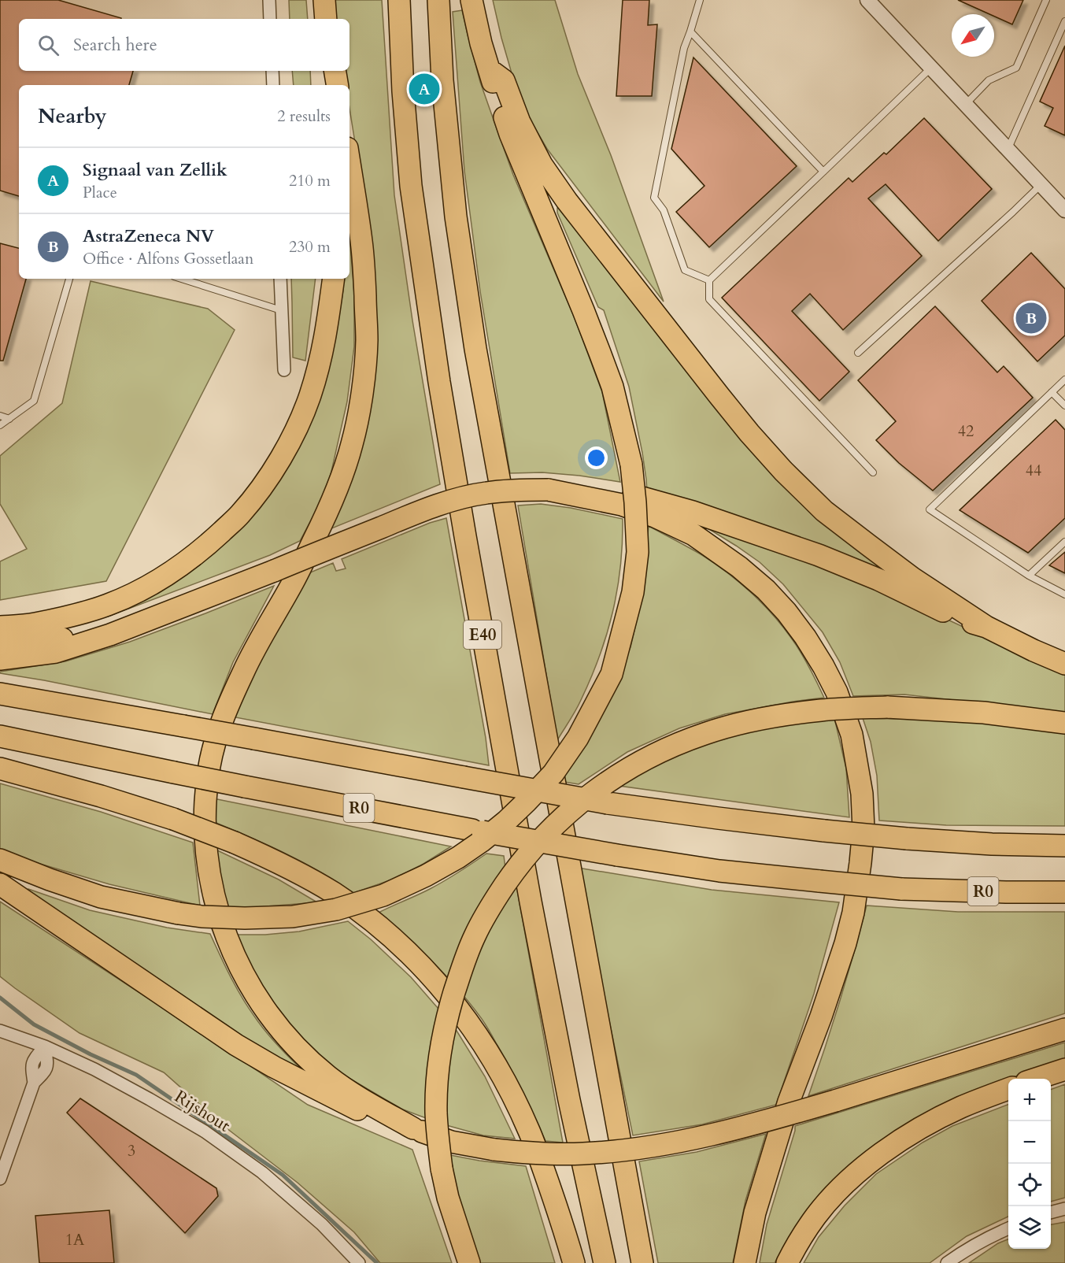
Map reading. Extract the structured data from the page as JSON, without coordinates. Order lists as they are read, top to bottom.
{
  "streets": {
    "highway": ["E40", "R0"],
    "street": ["Rijshout"]
  },
  "house_numbers": [
    "42",
    "44",
    "3",
    "1A"
  ],
  "north": "bottom left",
  "page": {
    "search": "Search here",
    "pins": ["A", "B"],
    "heading": ["Nearby", "2 results"],
    "list": [
      {
        "mark": "A",
        "name": "Signaal van Zellik",
        "note": "Place",
        "value": "210 m"
      },
      {
        "mark": "B",
        "name": "AstraZeneca NV",
        "note": "Office · Alfons Gossetlaan",
        "value": "230 m"
      }
    ],
    "map_buttons": ["+", "−"]
  }
}
